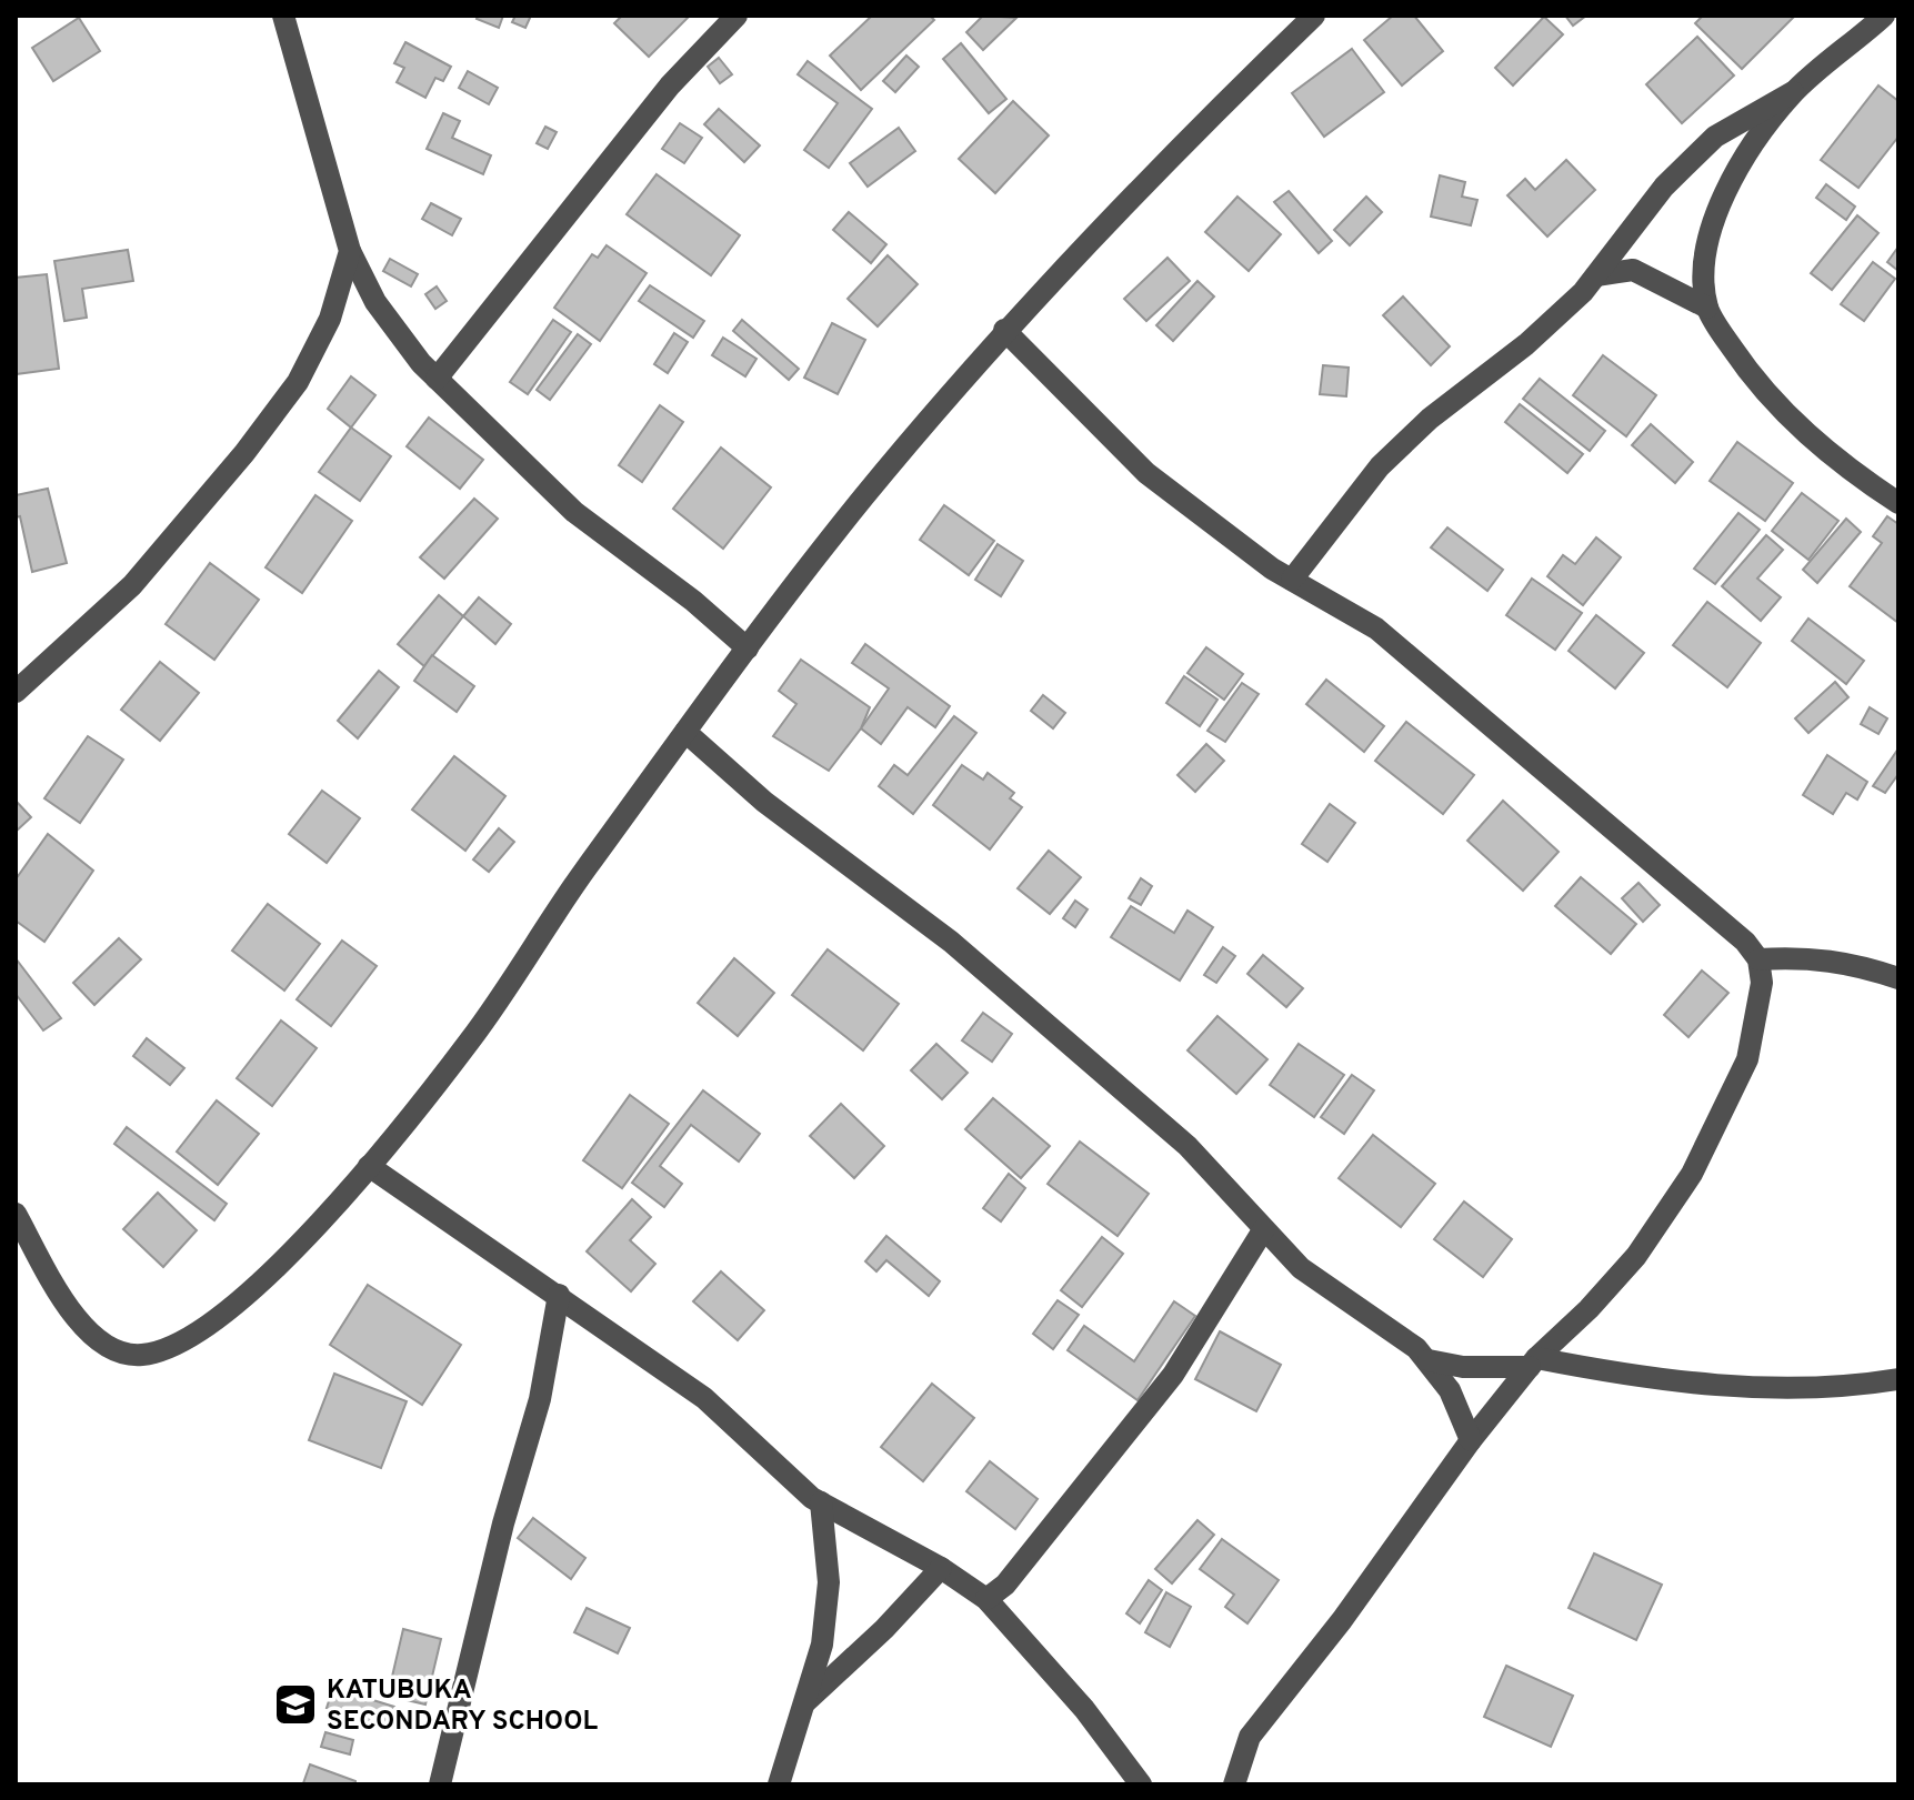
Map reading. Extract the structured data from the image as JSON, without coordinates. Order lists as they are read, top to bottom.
{
  "places": {
    "school or university": ["KATUBUKA SECONDARY SCHOOL"]
  }
}
